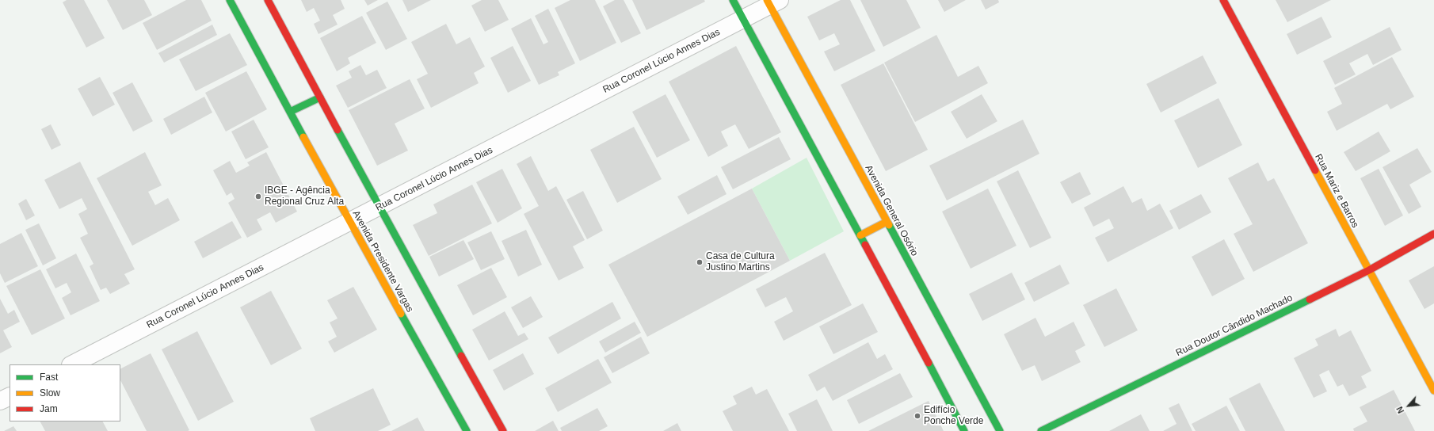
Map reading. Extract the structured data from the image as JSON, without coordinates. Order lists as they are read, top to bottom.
{
  "streets": {
    "street": [
      "Rua Coronel Lúcio Annes Dias",
      "Rua Mariz e Barros",
      "Avenida General Osório",
      "Avenida Presidente Vargas",
      "Rua Doutor Cândido Machado"
    ]
  },
  "crossings": [
    ["Rua Coronel Lúcio Annes Dias", "Avenida General Osório"],
    ["Rua Coronel Lúcio Annes Dias", "Avenida Presidente Vargas"],
    ["Rua Mariz e Barros", "Rua Doutor Cândido Machado"]
  ],
  "places": ["IBGE - Agência Regional Cruz Alta", "Casa de Cultura Justino Martins", "Edifício Ponche Verde"],
  "legend": ["Fast", "Slow", "Jam"],
  "north": "bottom left"
}
